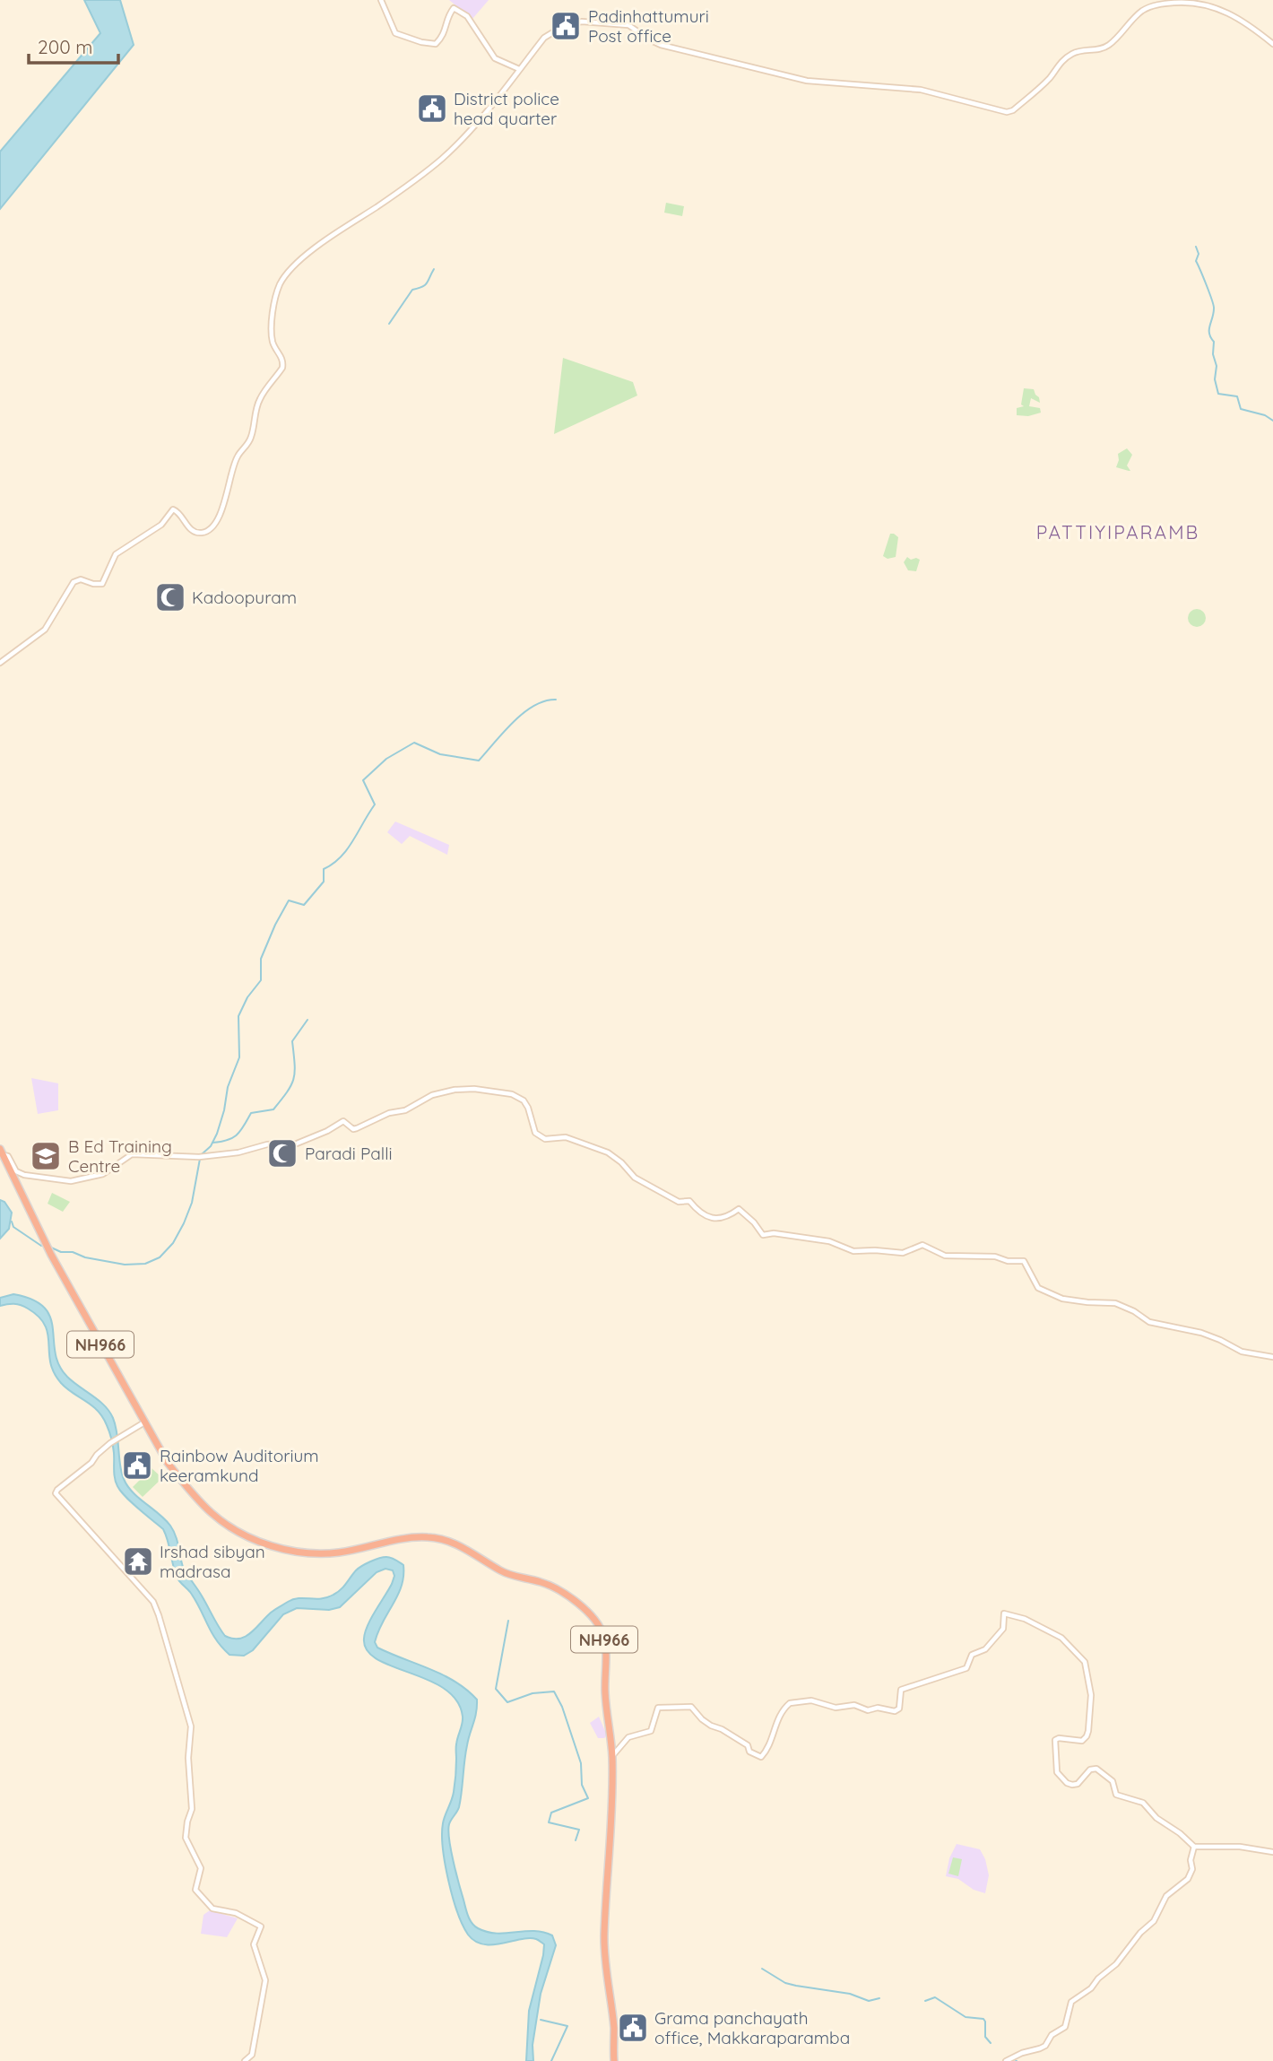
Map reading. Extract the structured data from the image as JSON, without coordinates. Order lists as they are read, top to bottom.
{
  "streets": {
    "highway": ["NH966"]
  },
  "districts": ["PATTIYIPARAMB"],
  "places": {
    "public building": [
      "Padinhattumuri Post office",
      "District police head quarter",
      "Rainbow Auditorium keeramkund",
      "Grama panchayath office, Makkaraparamba"
    ],
    "mosque": ["Kadoopuram", "Paradi Palli"],
    "school or university": ["B Ed Training Centre"],
    "temple": ["Irshad sibyan madrasa"]
  },
  "scale_bar": "200 m"
}
